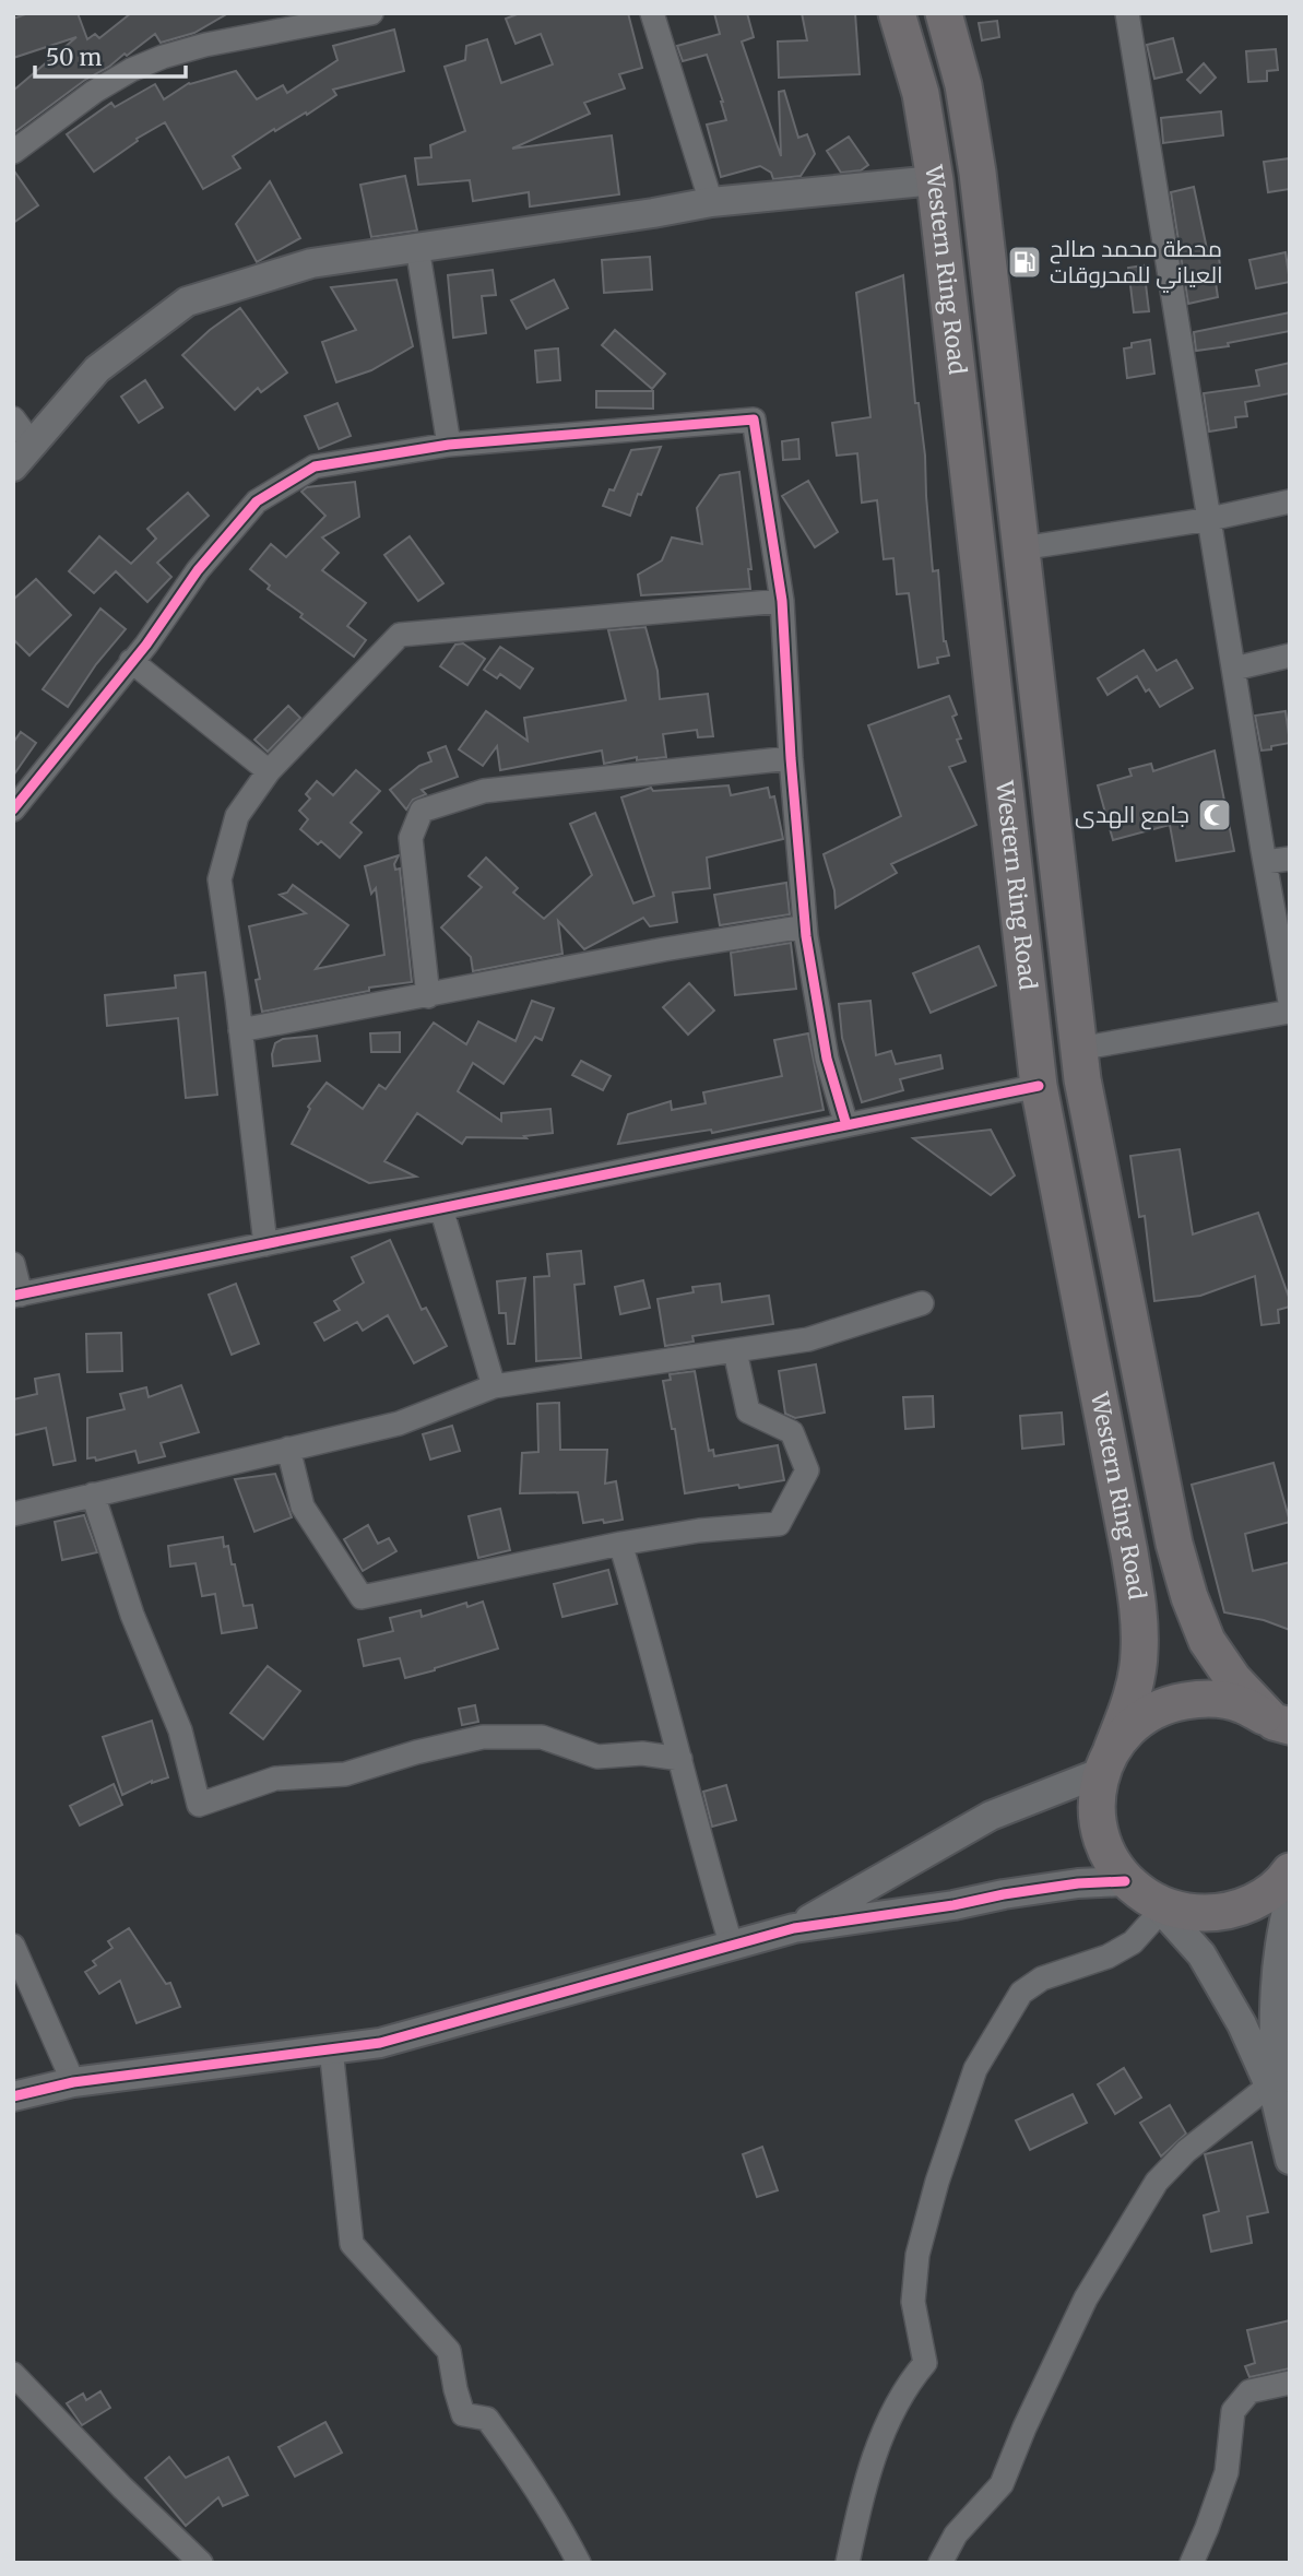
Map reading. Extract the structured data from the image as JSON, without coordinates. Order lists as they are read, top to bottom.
{
  "streets": {
    "main road": ["Western Ring Road"]
  },
  "places": {
    "fuel station": ["محطة محمد صالح العياني للمحروقات"],
    "mosque": ["جامع الهدى"]
  },
  "scale_bar": "50 m"
}
